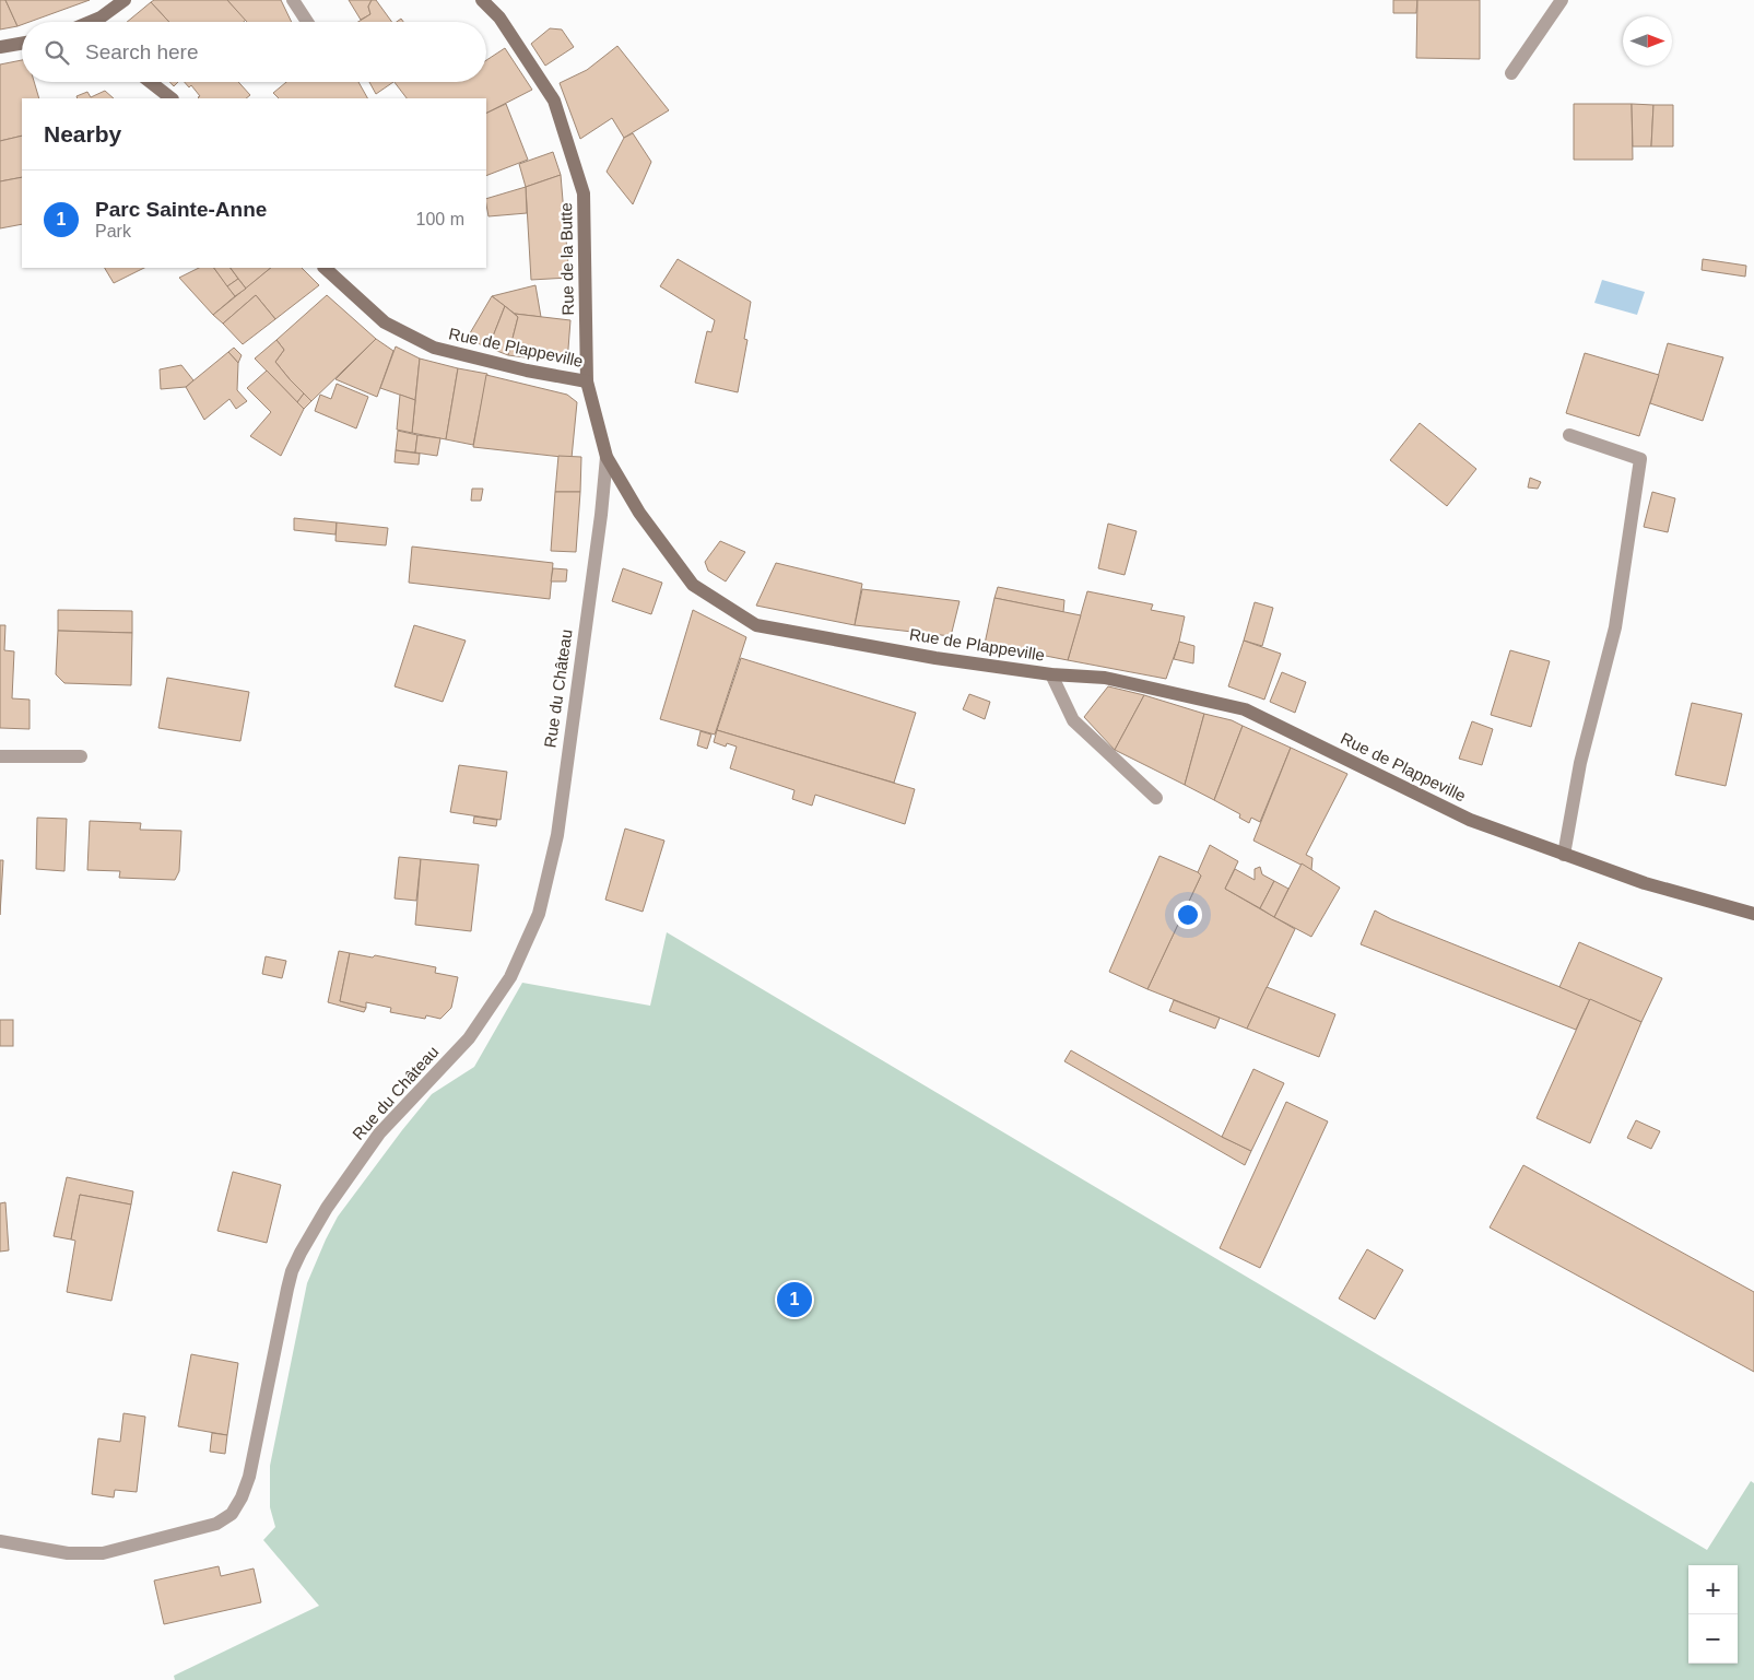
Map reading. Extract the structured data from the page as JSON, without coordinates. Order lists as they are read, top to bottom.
{
  "streets": {
    "street": ["Rue de la Butte", "Rue de Plappeville", "Rue du Château"]
  },
  "crossings": [
    ["Rue de la Butte", "Rue de Plappeville"],
    ["Rue de Plappeville", "Rue du Château"]
  ],
  "north": "right",
  "page": {
    "search": "Search here",
    "heading": "Nearby",
    "list": [
      {
        "mark": "1",
        "name": "Parc Sainte-Anne",
        "note": "Park",
        "value": "100 m"
      }
    ],
    "pins": "1",
    "map_buttons": ["+", "−"]
  }
}
